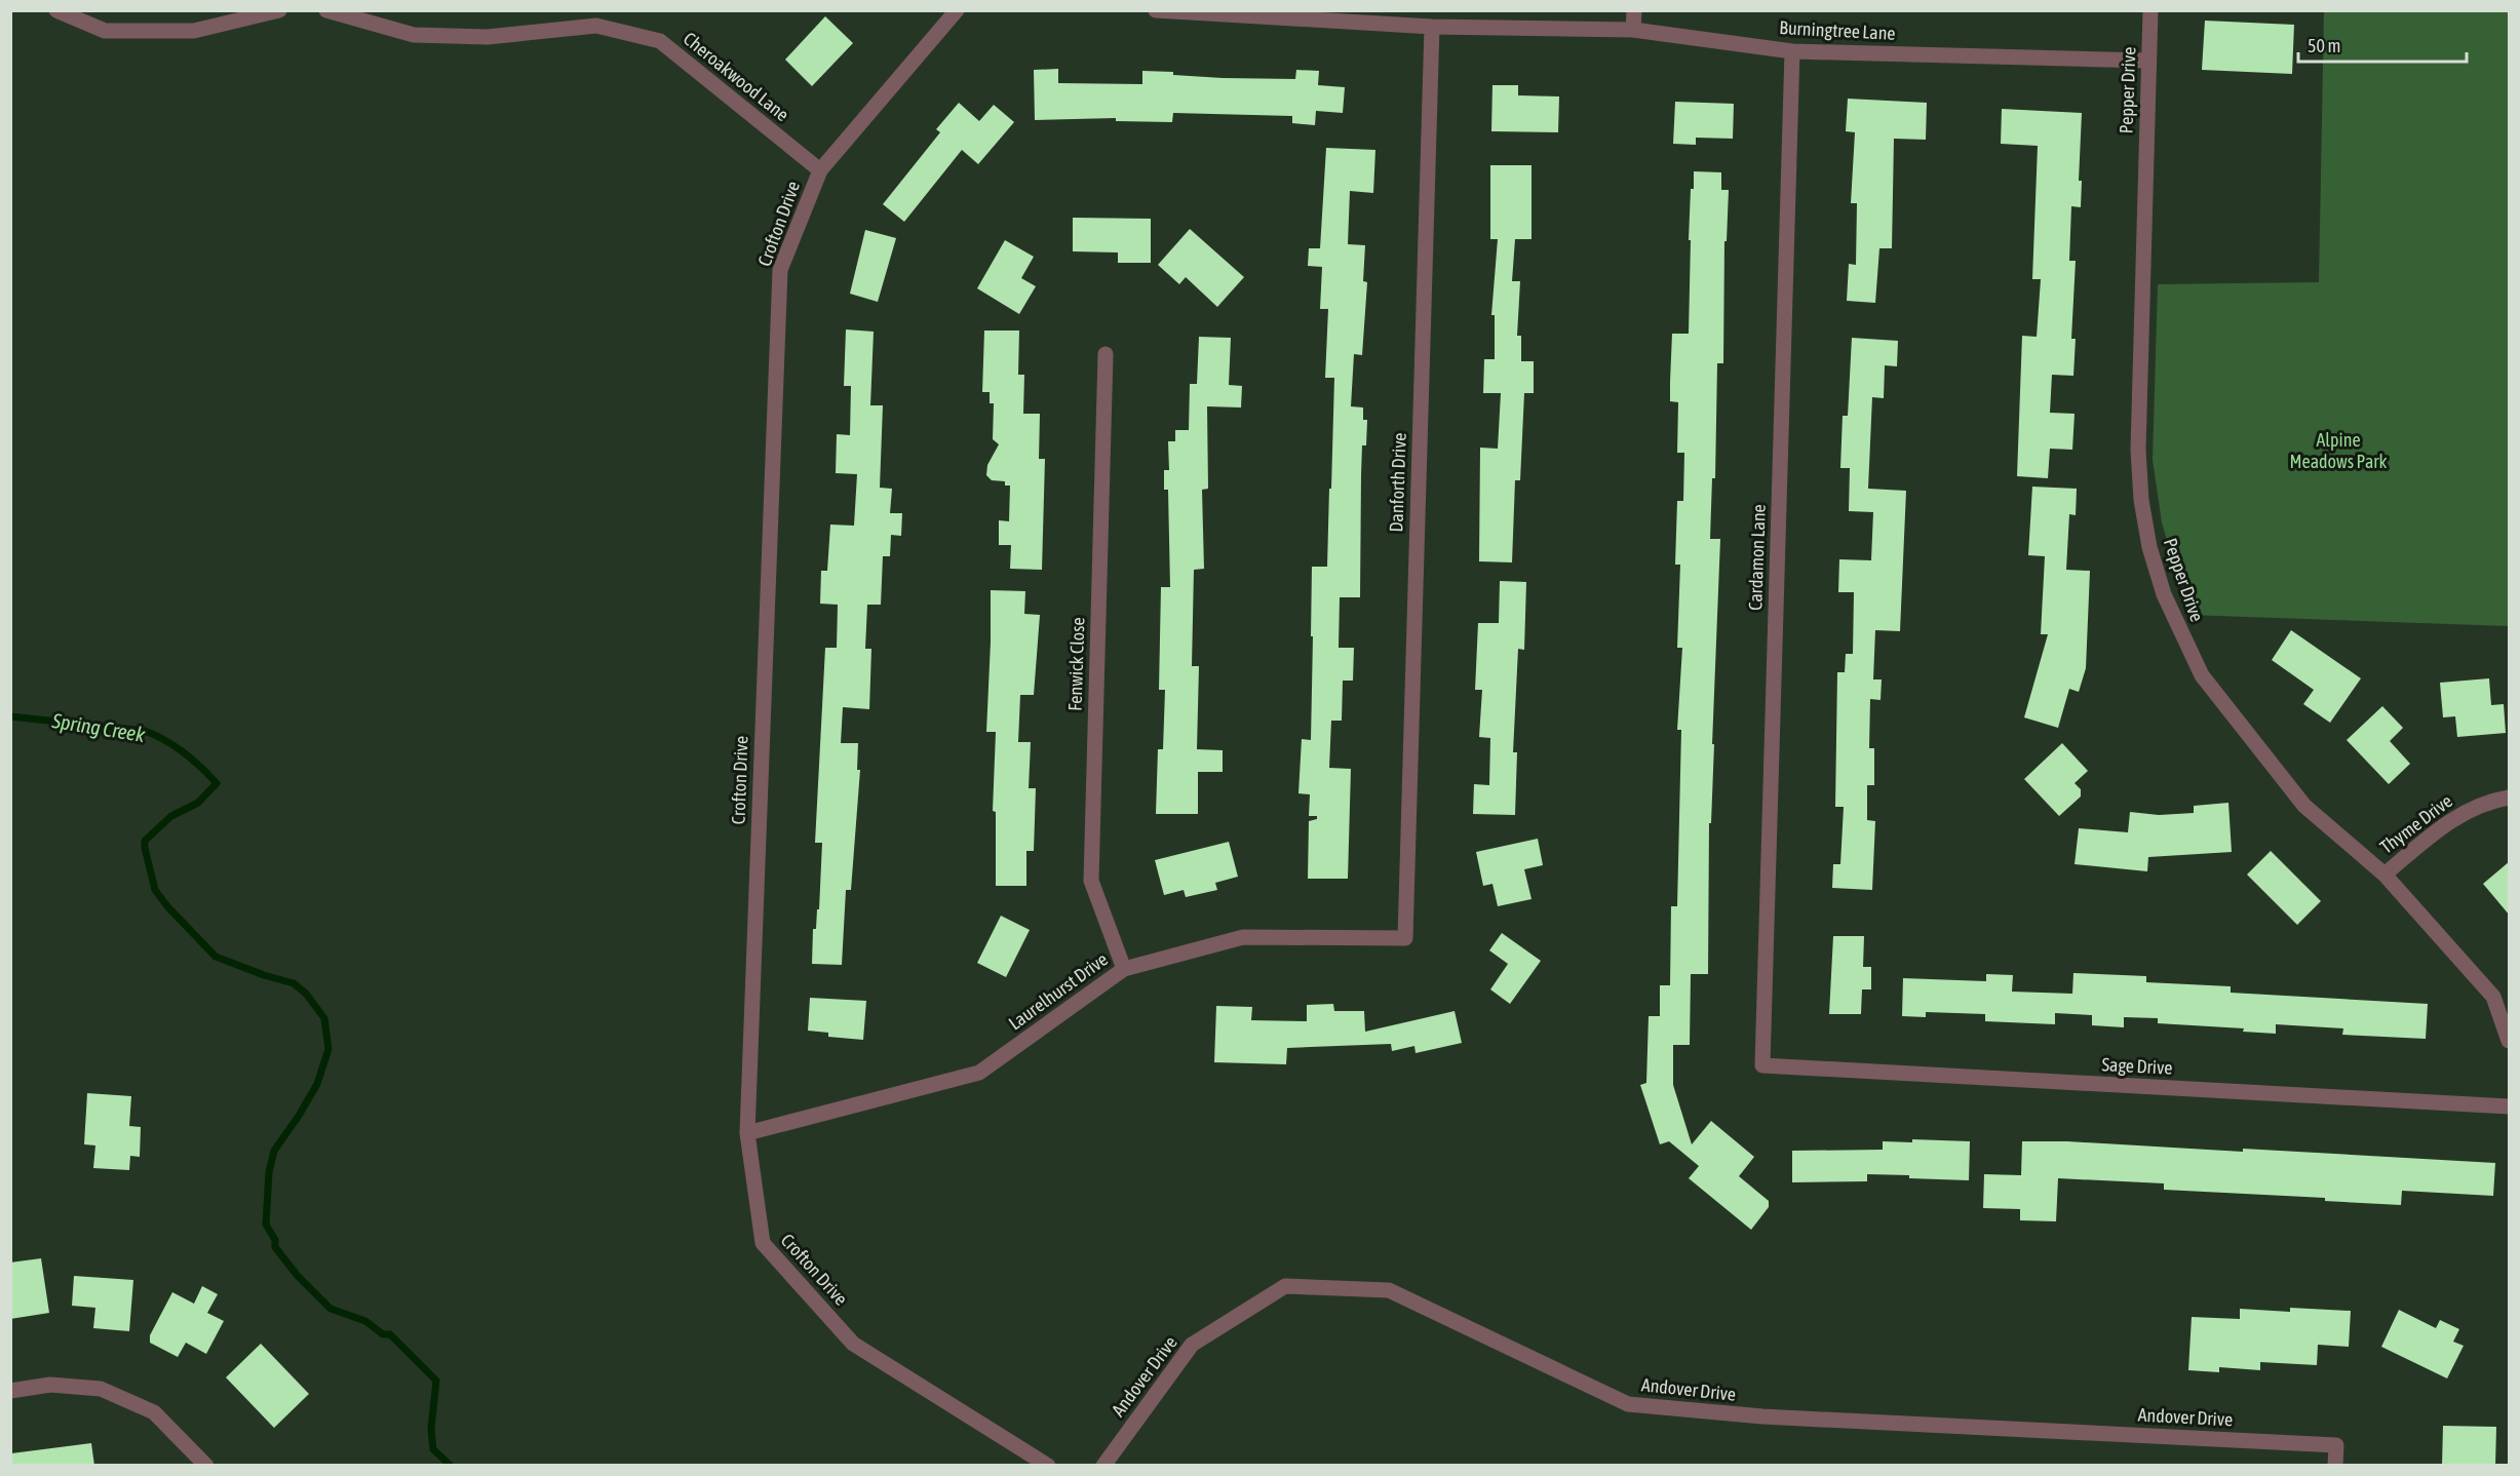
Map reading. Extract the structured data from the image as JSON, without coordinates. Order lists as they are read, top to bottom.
{
  "streets": {
    "street": [
      "Burningtree Lane",
      "Cheroakwood Lane",
      "Pepper Drive",
      "Crofton Drive",
      "Danforth Drive",
      "Cardamon Lane",
      "Fenwick Close",
      "Thyme Drive",
      "Laurelhurst Drive",
      "Sage Drive",
      "Andover Drive"
    ]
  },
  "crossings": [
    ["Burningtree Lane", "Pepper Drive"],
    ["Burningtree Lane", "Danforth Drive"],
    ["Burningtree Lane", "Cardamon Lane"],
    ["Cheroakwood Lane", "Crofton Drive"],
    ["Pepper Drive", "Thyme Drive"],
    ["Crofton Drive", "Laurelhurst Drive"],
    ["Danforth Drive", "Laurelhurst Drive"],
    ["Cardamon Lane", "Sage Drive"],
    ["Fenwick Close", "Laurelhurst Drive"]
  ],
  "water": ["Spring Creek"],
  "parks": ["Alpine Meadows Park"],
  "scale_bar": "50 m"
}
